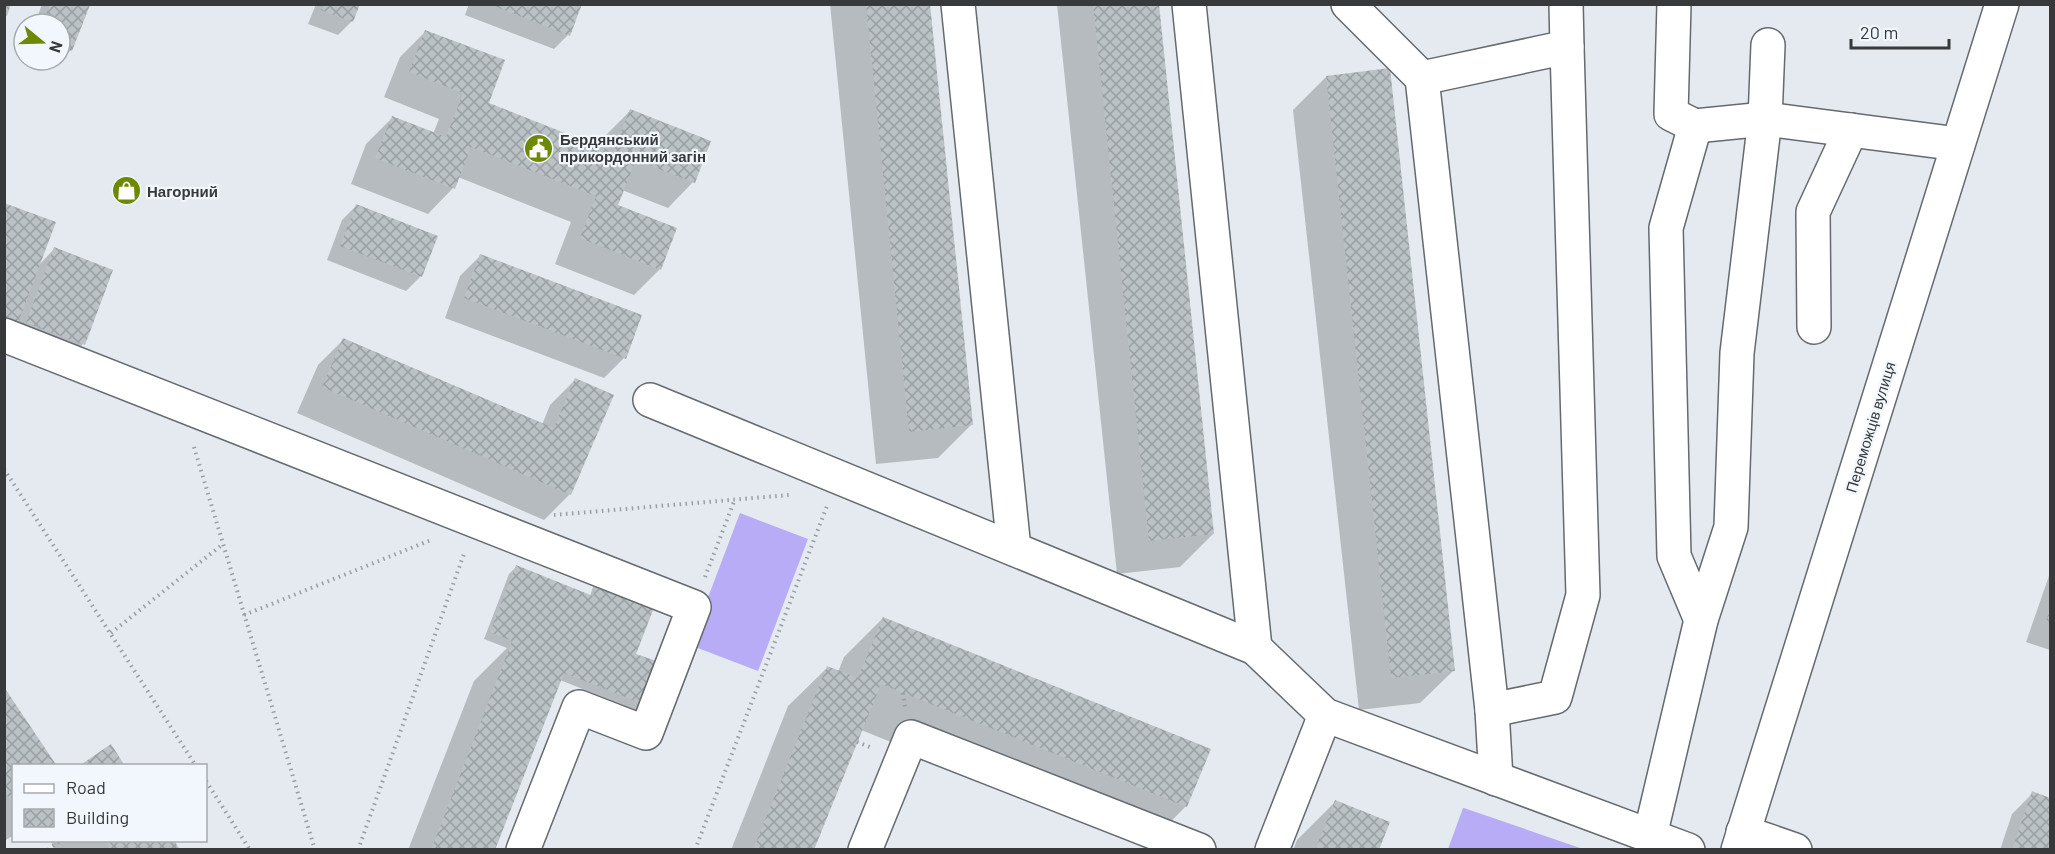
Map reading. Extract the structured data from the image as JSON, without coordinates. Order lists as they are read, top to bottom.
{
  "streets": {
    "street": ["Переможців вулиця"]
  },
  "places": {
    "public building": ["Бердянський прикордонний загін"],
    "shop": ["Нагорний"]
  },
  "legend": ["Road", "Building"],
  "scale_bar": "20 m",
  "north": "right"
}
